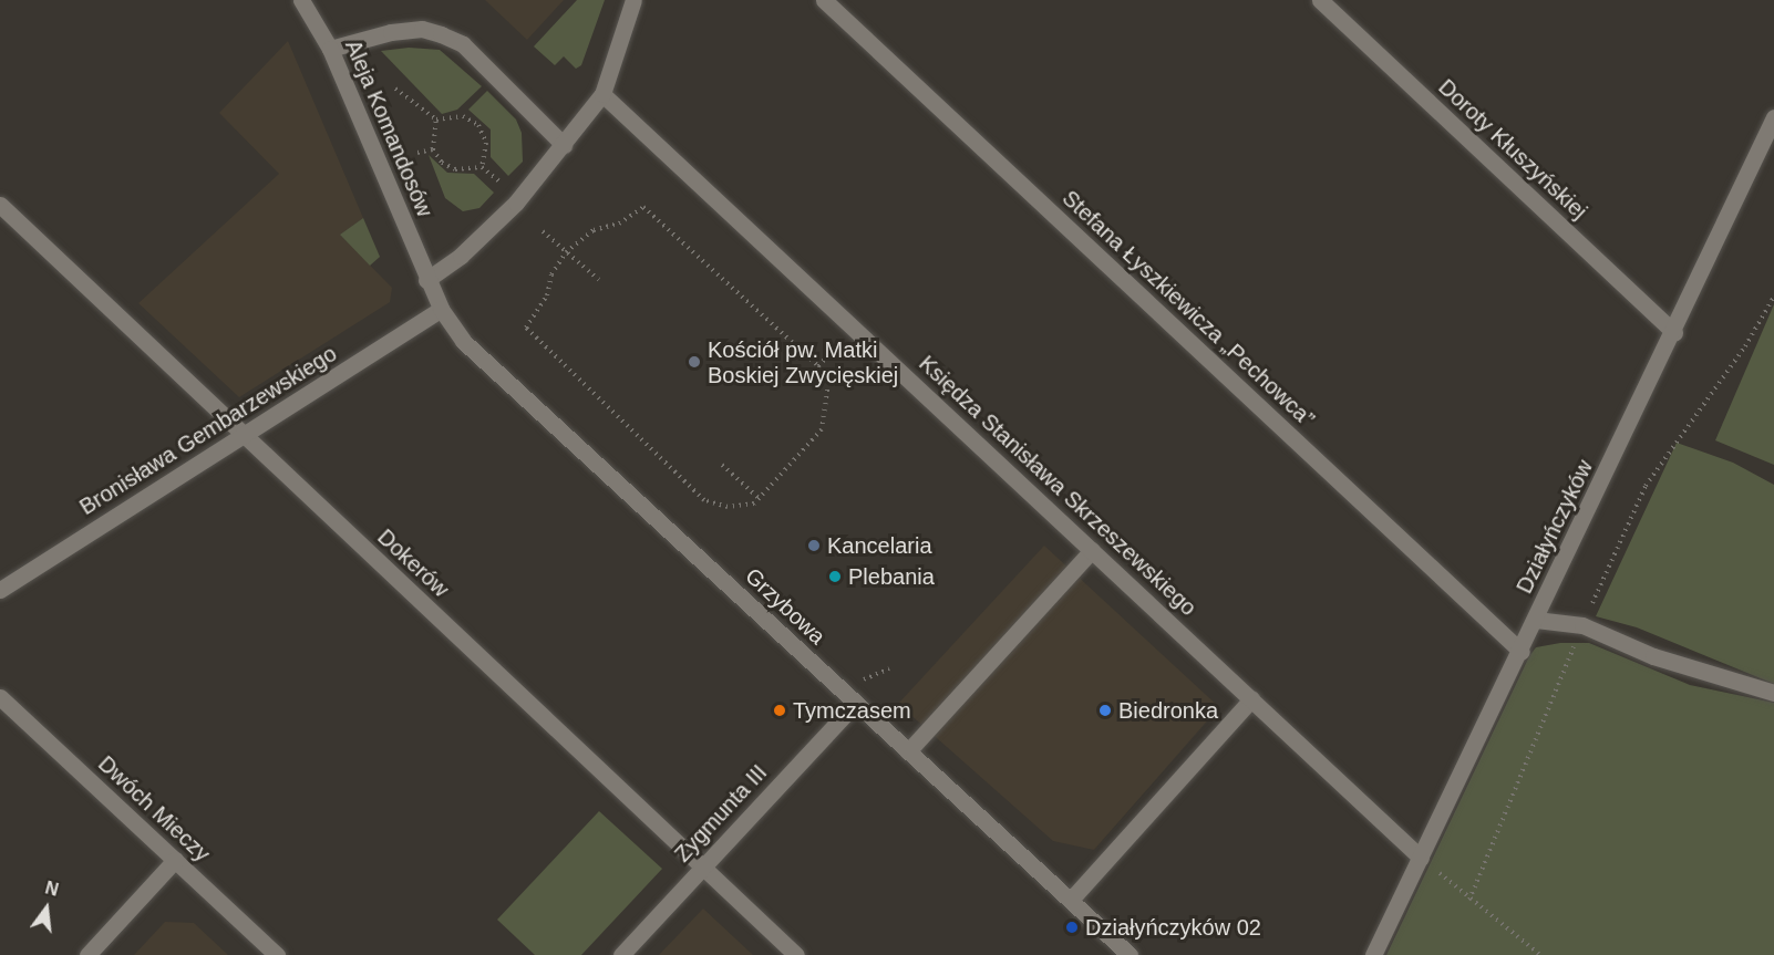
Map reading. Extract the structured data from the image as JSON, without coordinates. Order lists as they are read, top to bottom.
{
  "streets": {
    "street": [
      "Aleja Komandosów",
      "Doroty Kłuszyńskiej",
      "Stefana Łyszkiewicza „Pechowca”",
      "Bronisława Gembarzewskiego",
      "Księdza Stanisława Skrzeszewskiego",
      "Działyńczyków",
      "Dokerów",
      "Grzybowa",
      "Dwóch Mieczy",
      "Zygmunta III"
    ]
  },
  "crossings": [
    ["Aleja Komandosów", "Grzybowa"],
    ["Doroty Kłuszyńskiej", "Działyńczyków"],
    ["Stefana Łyszkiewicza „Pechowca”", "Działyńczyków"],
    ["Bronisława Gembarzewskiego", "Dokerów"],
    ["Bronisława Gembarzewskiego", "Grzybowa"],
    ["Księdza Stanisława Skrzeszewskiego", "Działyńczyków"],
    ["Dokerów", "Zygmunta III"],
    ["Grzybowa", "Zygmunta III"]
  ],
  "places": [
    "Kościół pw. Matki Boskiej Zwycięskiej",
    "Kancelaria",
    "Plebania",
    "Tymczasem",
    "Biedronka",
    "Działyńczyków 02"
  ],
  "north": "top"
}
